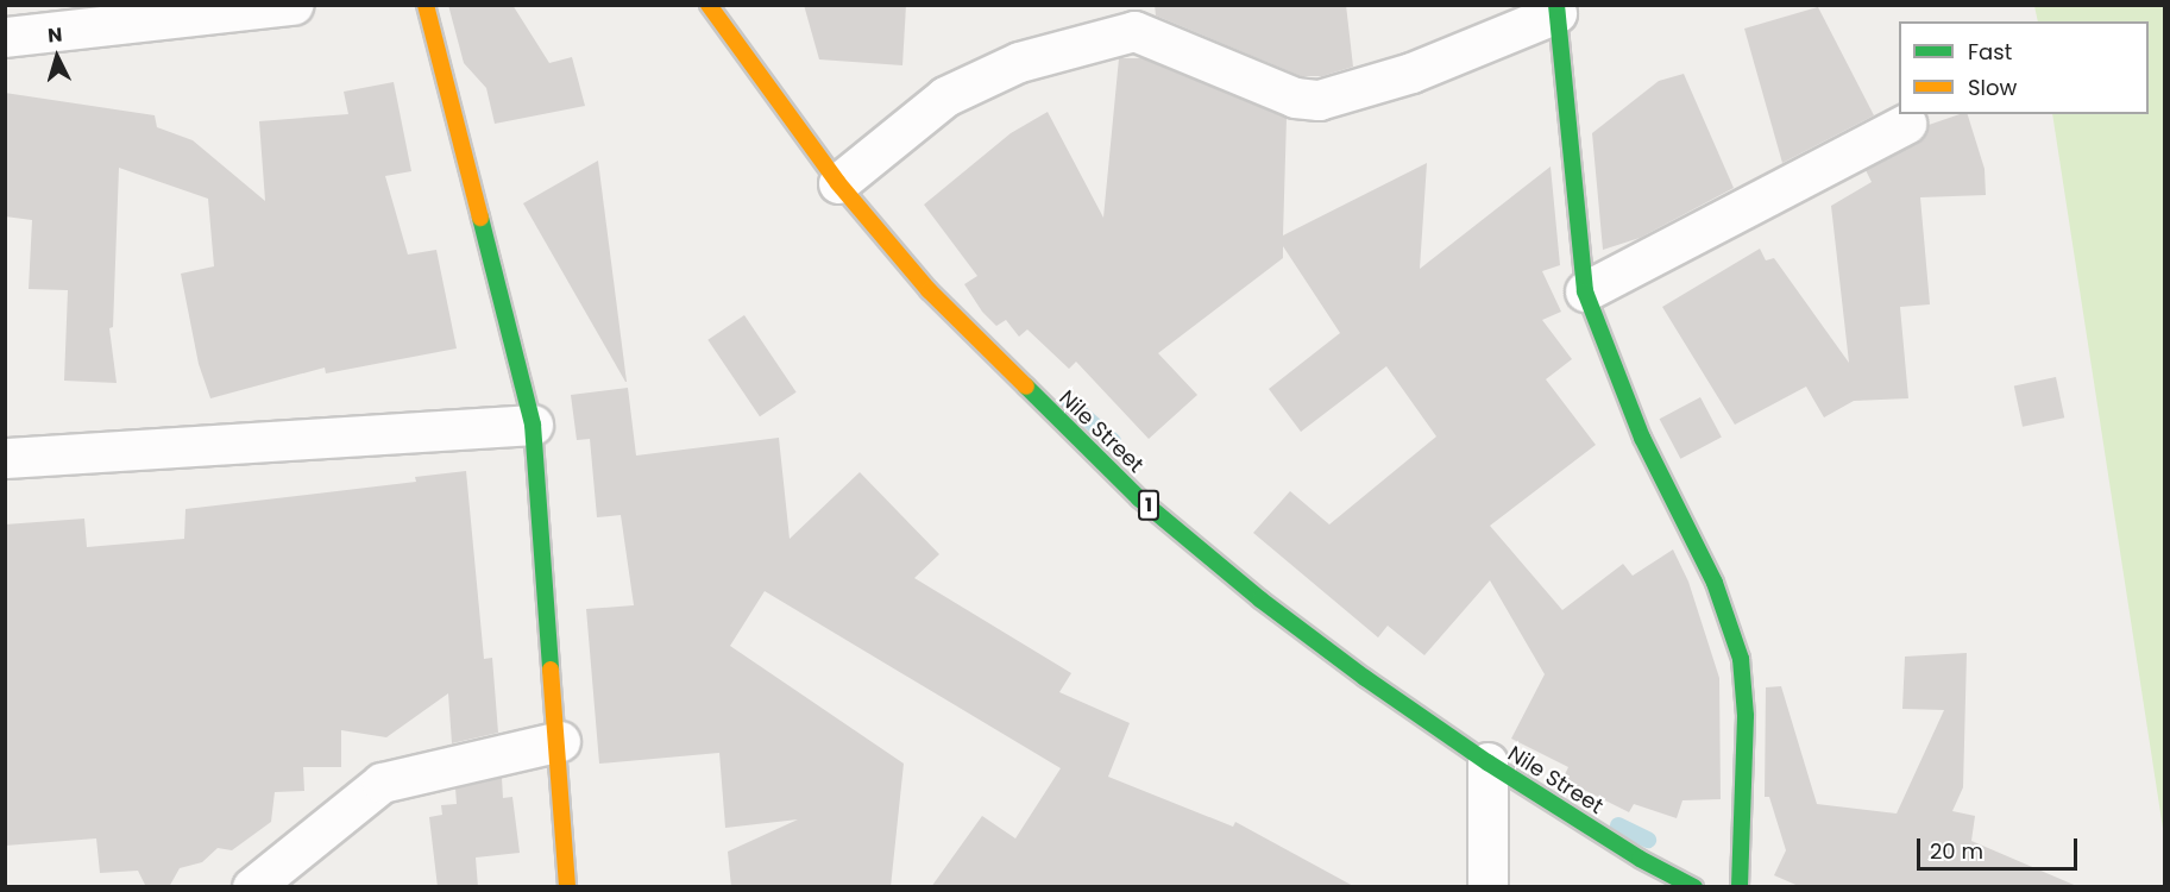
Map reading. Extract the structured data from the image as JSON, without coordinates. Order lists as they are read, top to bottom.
{
  "streets": {
    "street": ["Nile Street", "1"]
  },
  "legend": ["Fast", "Slow"],
  "scale_bar": "20 m",
  "north": "top"
}
